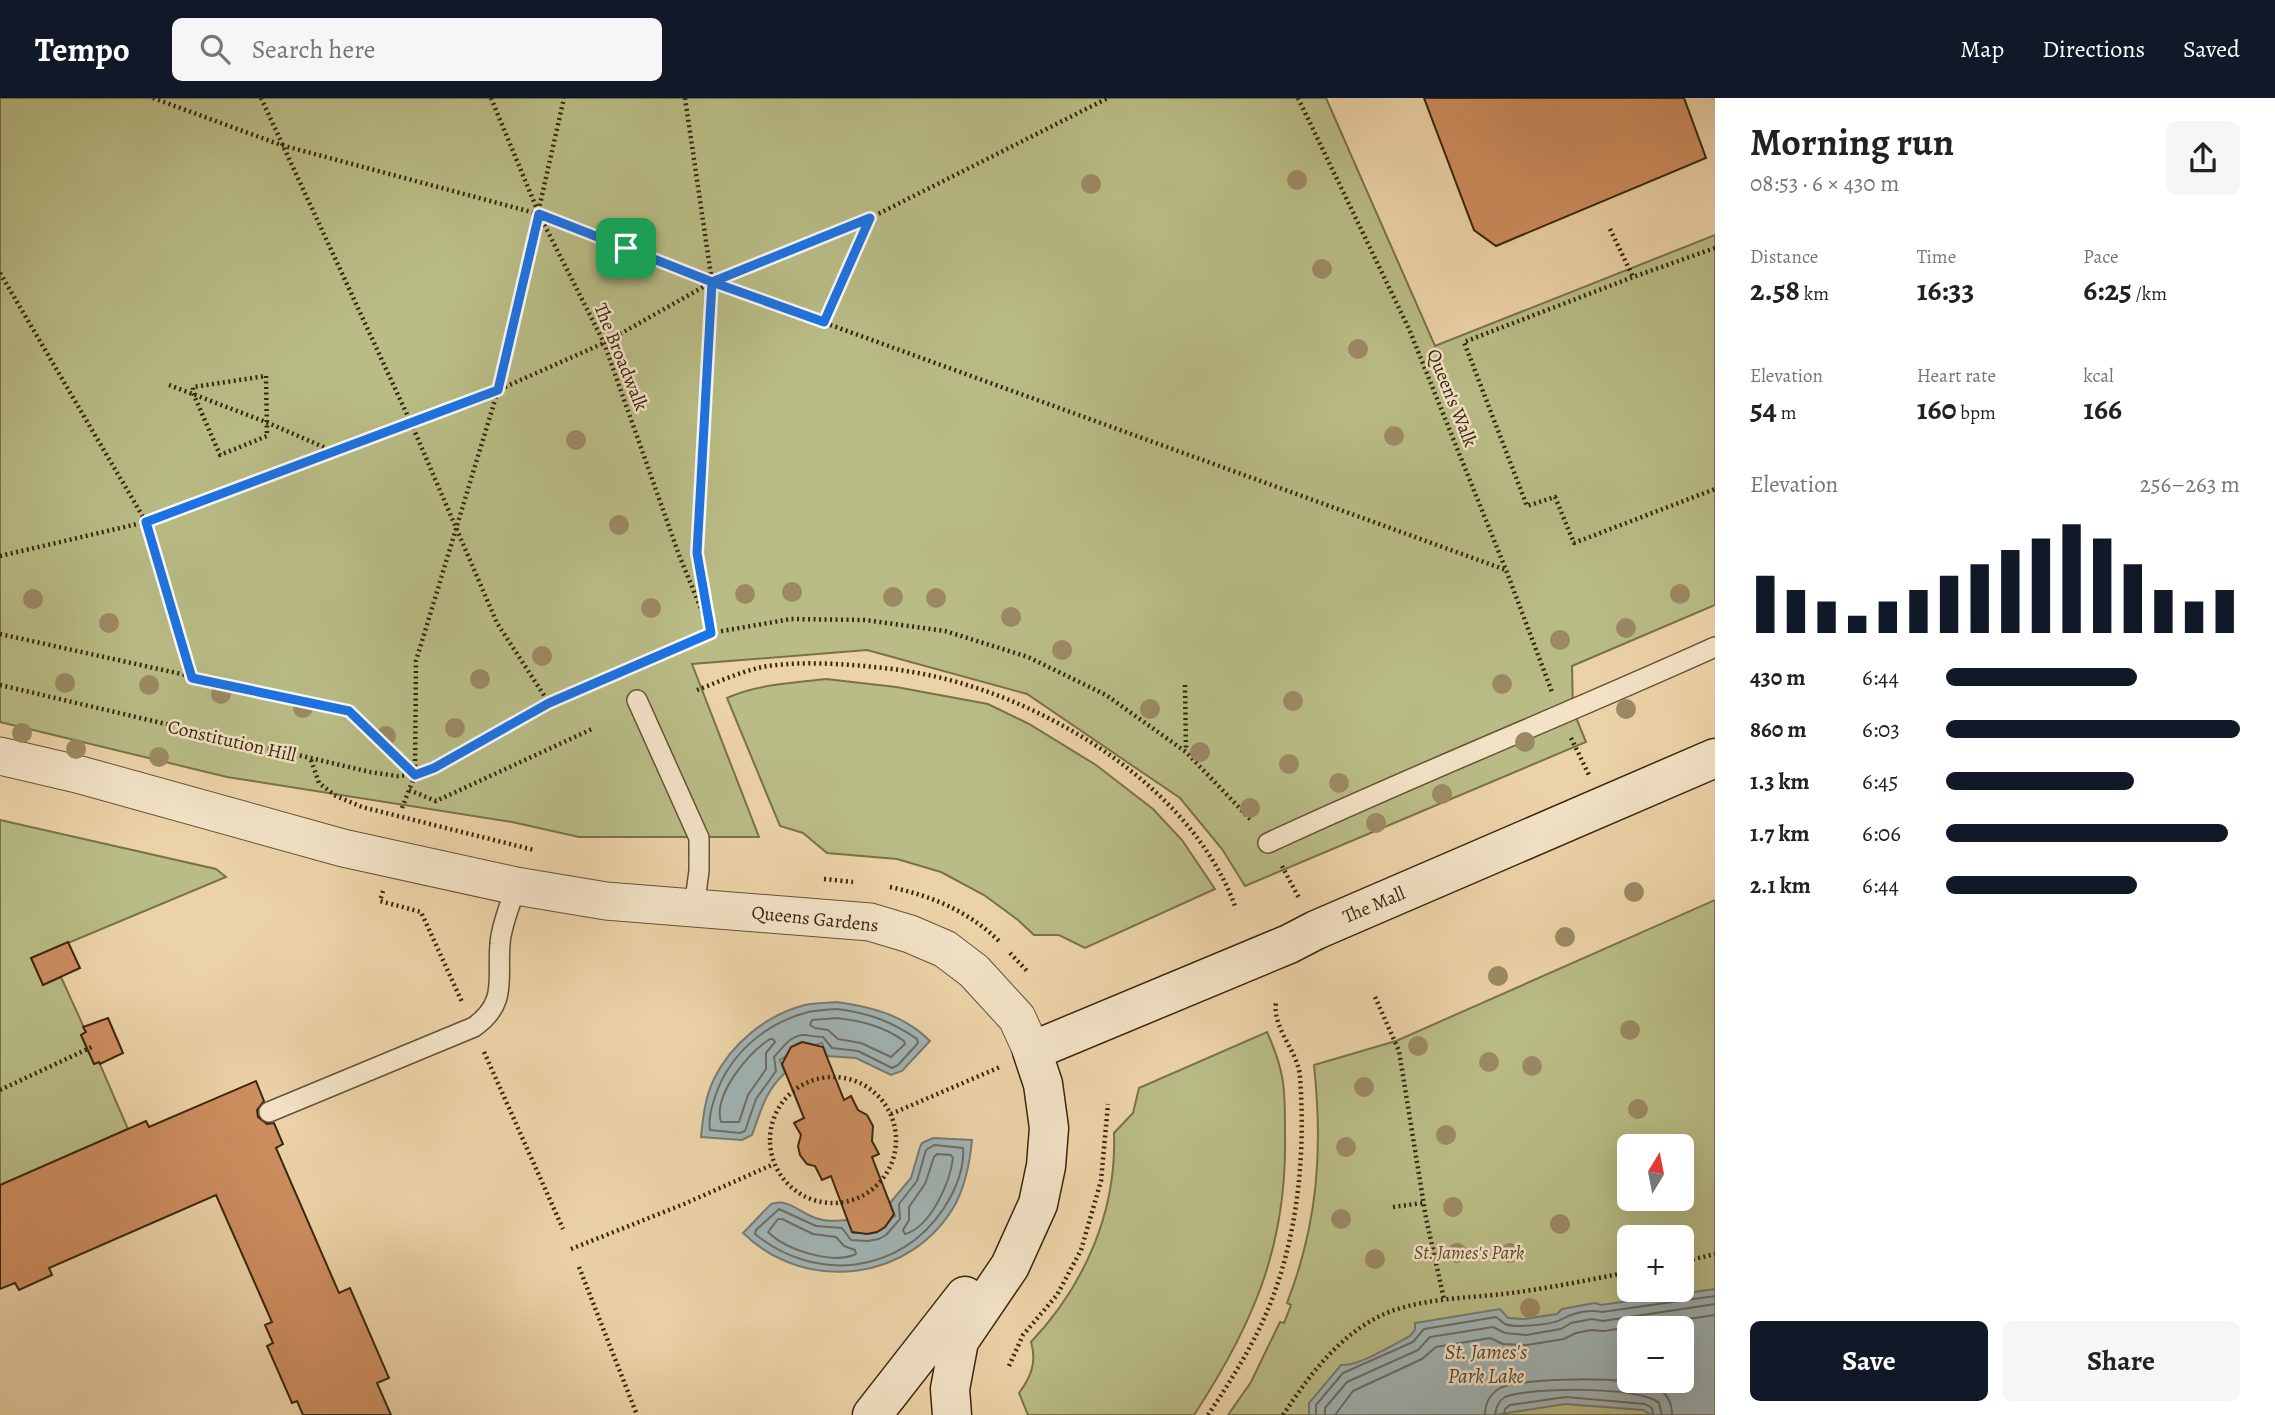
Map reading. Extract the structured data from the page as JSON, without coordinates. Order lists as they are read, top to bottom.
{
  "streets": {
    "street": ["The Mall", "Queens Gardens"],
    "path": ["The Broadwalk", "Queen's Walk", "Constitution Hill"]
  },
  "crossings": [
    ["Queen's Walk", "The Mall"],
    ["The Mall", "Queens Gardens"]
  ],
  "water": ["St. James's Park Lake"],
  "parks": ["St. James's Park"],
  "north": "top",
  "page": {
    "header": "Tempo",
    "search": "Search here",
    "nav": ["Map", "Directions", "Saved"],
    "heading": ["Morning run", "08:53 · 6 × 430 m"],
    "stats": [
      ["Distance", "2.58 km"],
      ["Time", "16:33"],
      ["Pace", "6:25 /km"],
      ["Elevation", "54 m"],
      ["Heart rate", "160 bpm"],
      ["kcal", "166"]
    ],
    "chart": ["Elevation", "256–263 m"],
    "list": [
      {
        "name": "430 m",
        "note": "6:44"
      },
      {
        "name": "860 m",
        "note": "6:03"
      },
      {
        "name": "1.3 km",
        "note": "6:45"
      },
      {
        "name": "1.7 km",
        "note": "6:06"
      },
      {
        "name": "2.1 km",
        "note": "6:44"
      }
    ],
    "map_buttons": ["+", "−"],
    "buttons": ["Save", "Share"]
  }
}
